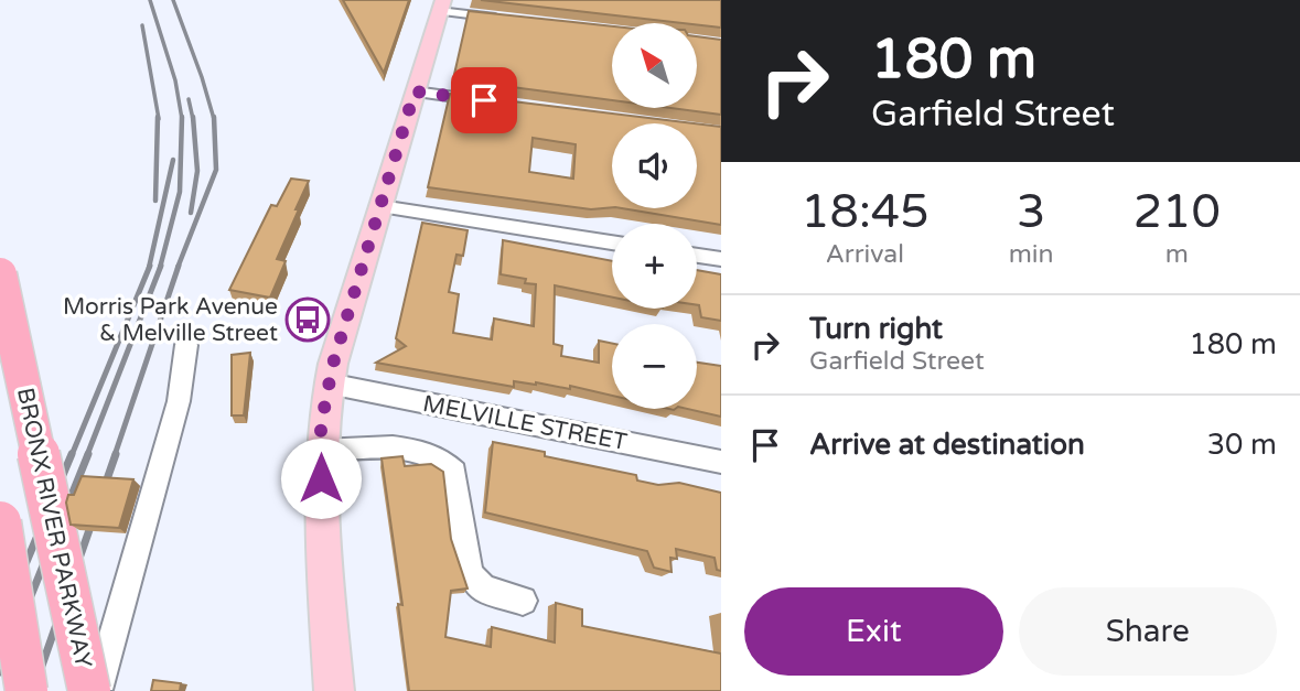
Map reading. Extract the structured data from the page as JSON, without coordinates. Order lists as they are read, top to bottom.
{
  "streets": {
    "highway": ["BRONX RIVER PARKWAY"],
    "street": ["MELVILLE STREET"]
  },
  "places": {
    "bus stop": ["Morris Park Avenue & Melville Street"]
  },
  "north": "top left",
  "page": {
    "turn": ["180 m", "Garfield Street"],
    "map_buttons": ["+", "−"],
    "eta": [
      "18:45",
      "Arrival",
      "3",
      "min",
      "210",
      "m"
    ],
    "list": [
      {
        "name": "Turn right",
        "note": "Garfield Street",
        "value": "180 m"
      },
      {
        "name": "Arrive at destination",
        "value": "30 m"
      }
    ],
    "buttons": ["Exit", "Share"]
  }
}
